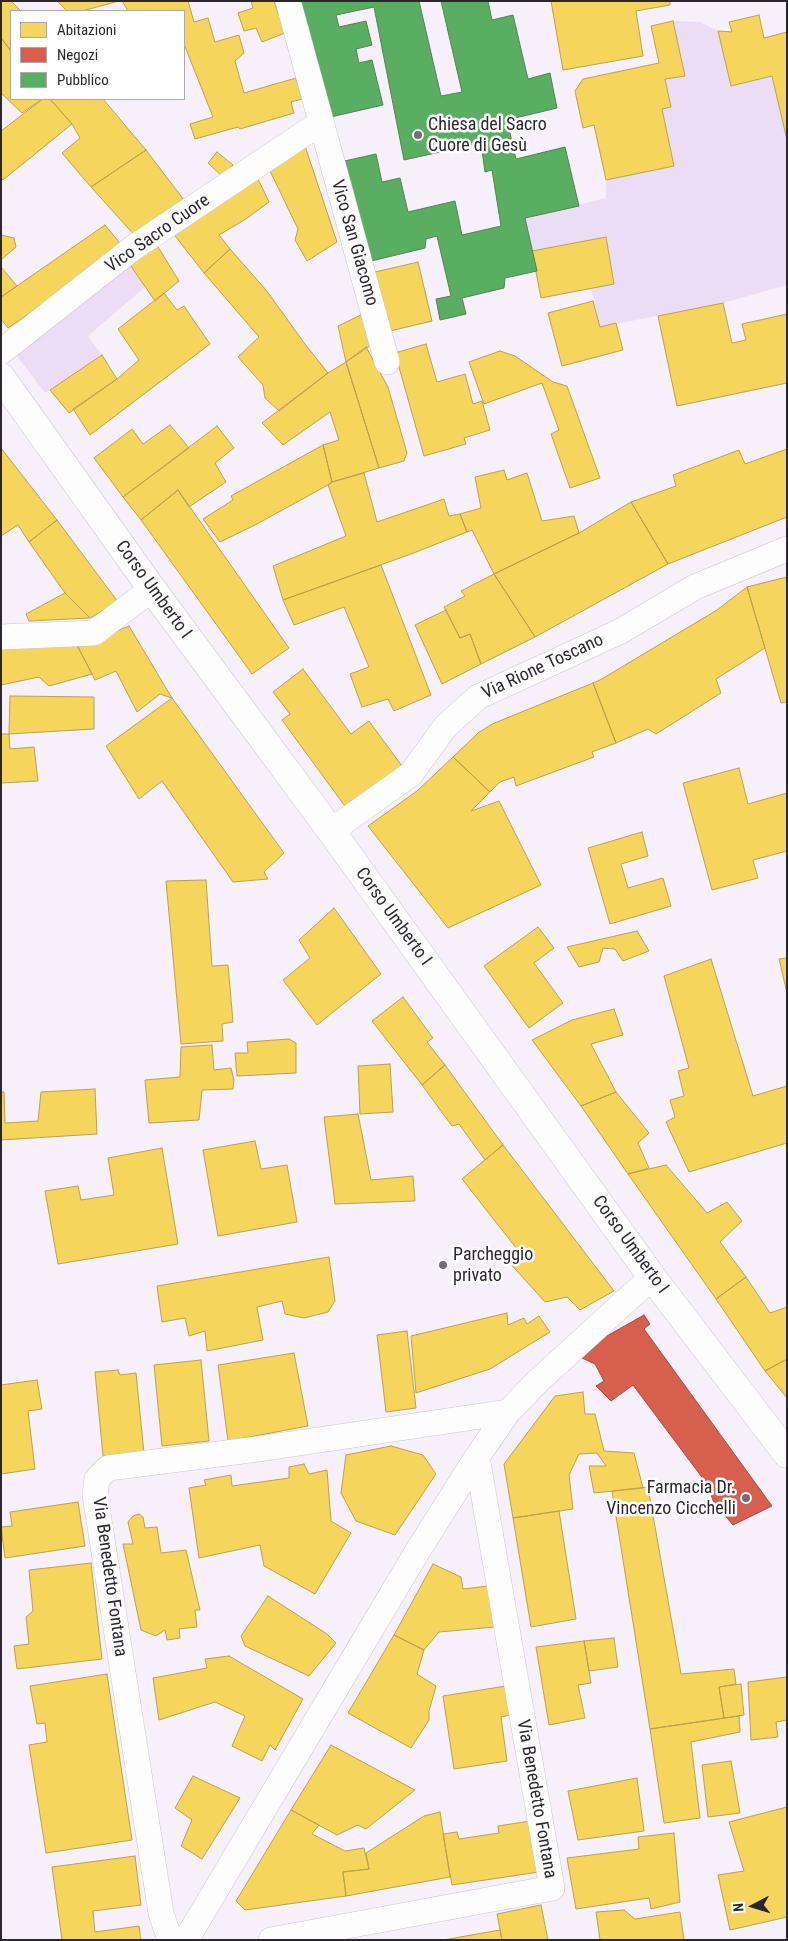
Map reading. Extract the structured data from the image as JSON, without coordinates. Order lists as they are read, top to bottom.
{
  "streets": {
    "main road": ["Corso Umberto I"],
    "street": [
      "Vico Sacro Cuore",
      "Vico San Giacomo",
      "Via Rione Toscano",
      "Via Benedetto Fontana"
    ]
  },
  "crossings": [
    ["Vico Sacro Cuore", "Vico San Giacomo"],
    ["Corso Umberto I", "Via Rione Toscano"]
  ],
  "places": ["Chiesa del Sacro Cuore di Gesù", "Parcheggio privato", "Farmacia Dr. Vincenzo Cicchelli"],
  "legend": ["Abitazioni", "Negozi", "Pubblico"],
  "north": "left"
}
